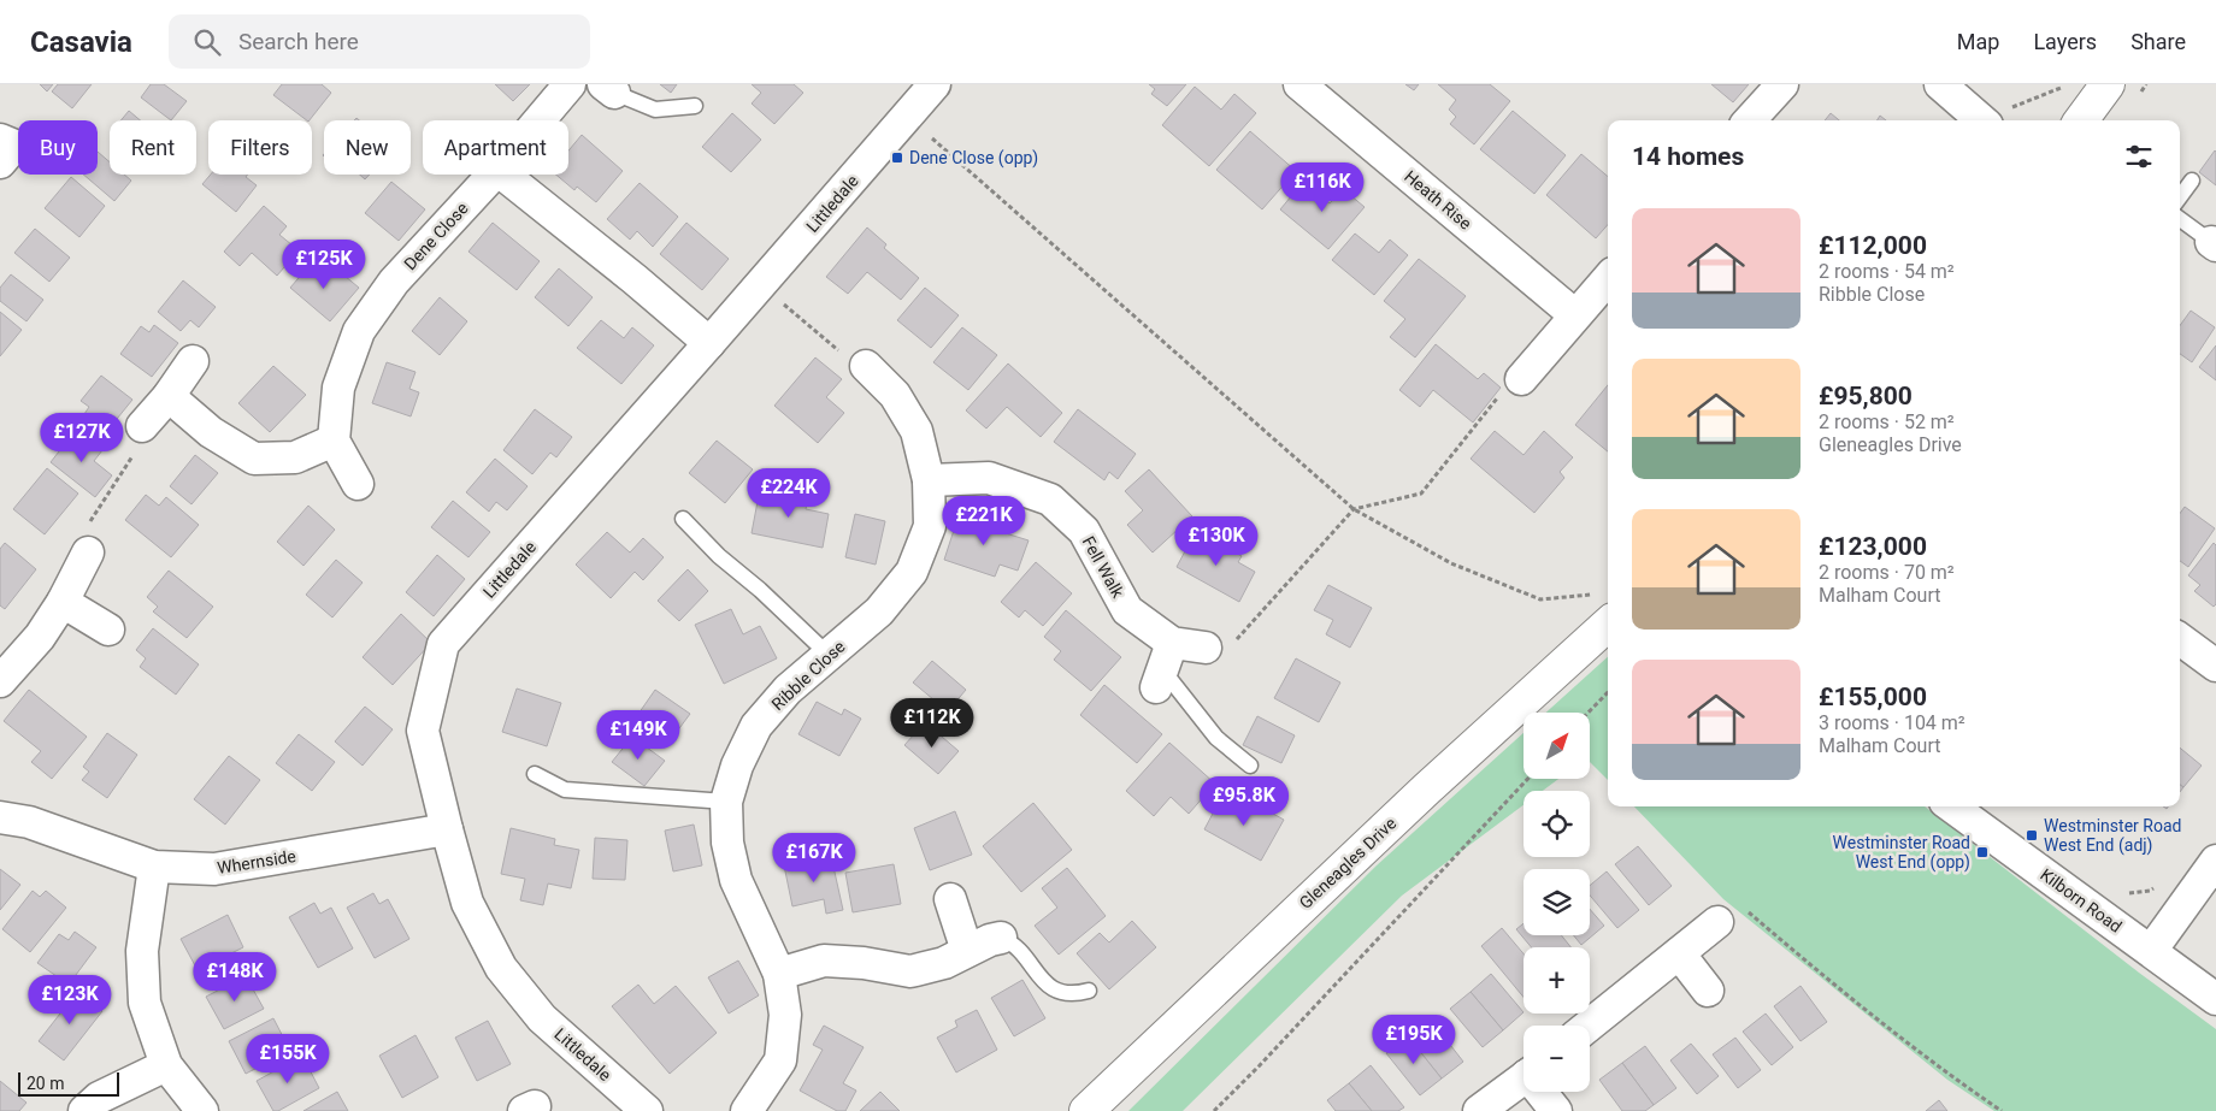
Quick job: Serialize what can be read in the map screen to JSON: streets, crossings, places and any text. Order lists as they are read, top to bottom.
{
  "streets": {
    "street": [
      "Heath Rise",
      "Littledale",
      "Dene Close",
      "Fell Walk",
      "Ribble Close",
      "Whernside",
      "Gleneagles Drive",
      "Kilborn Road"
    ]
  },
  "crossings": [
    ["Littledale", "Whernside"],
    ["Fell Walk", "Ribble Close"]
  ],
  "places": {
    "transit": ["Dene Close (opp)", "Westminster Road West End (adj)", "Westminster Road West End (opp)"]
  },
  "scale_bar": "20 m",
  "north": "top right",
  "page": {
    "header": "Casavia",
    "search": "Search here",
    "nav": ["Map", "Layers", "Share"],
    "chip": [
      "Buy",
      "Rent",
      "Filters",
      "New",
      "Apartment"
    ],
    "heading": "14 homes",
    "price": [
      "£116K",
      "£125K",
      "£127K",
      "£224K",
      "£221K",
      "£130K",
      "£112K",
      "£149K",
      "£95.8K",
      "£167K",
      "£148K",
      "£123K",
      "£195K",
      "£155K"
    ],
    "list": [
      {
        "name": "£112,000",
        "note": "2 rooms · 54 m² · Ribble Close"
      },
      {
        "name": "£95,800",
        "note": "2 rooms · 52 m² · Gleneagles Drive"
      },
      {
        "name": "£123,000",
        "note": "2 rooms · 70 m² · Malham Court"
      },
      {
        "name": "£155,000",
        "note": "3 rooms · 104 m² · Malham Court"
      }
    ],
    "map_buttons": ["+", "−"],
    "scale": "20 m"
  }
}
